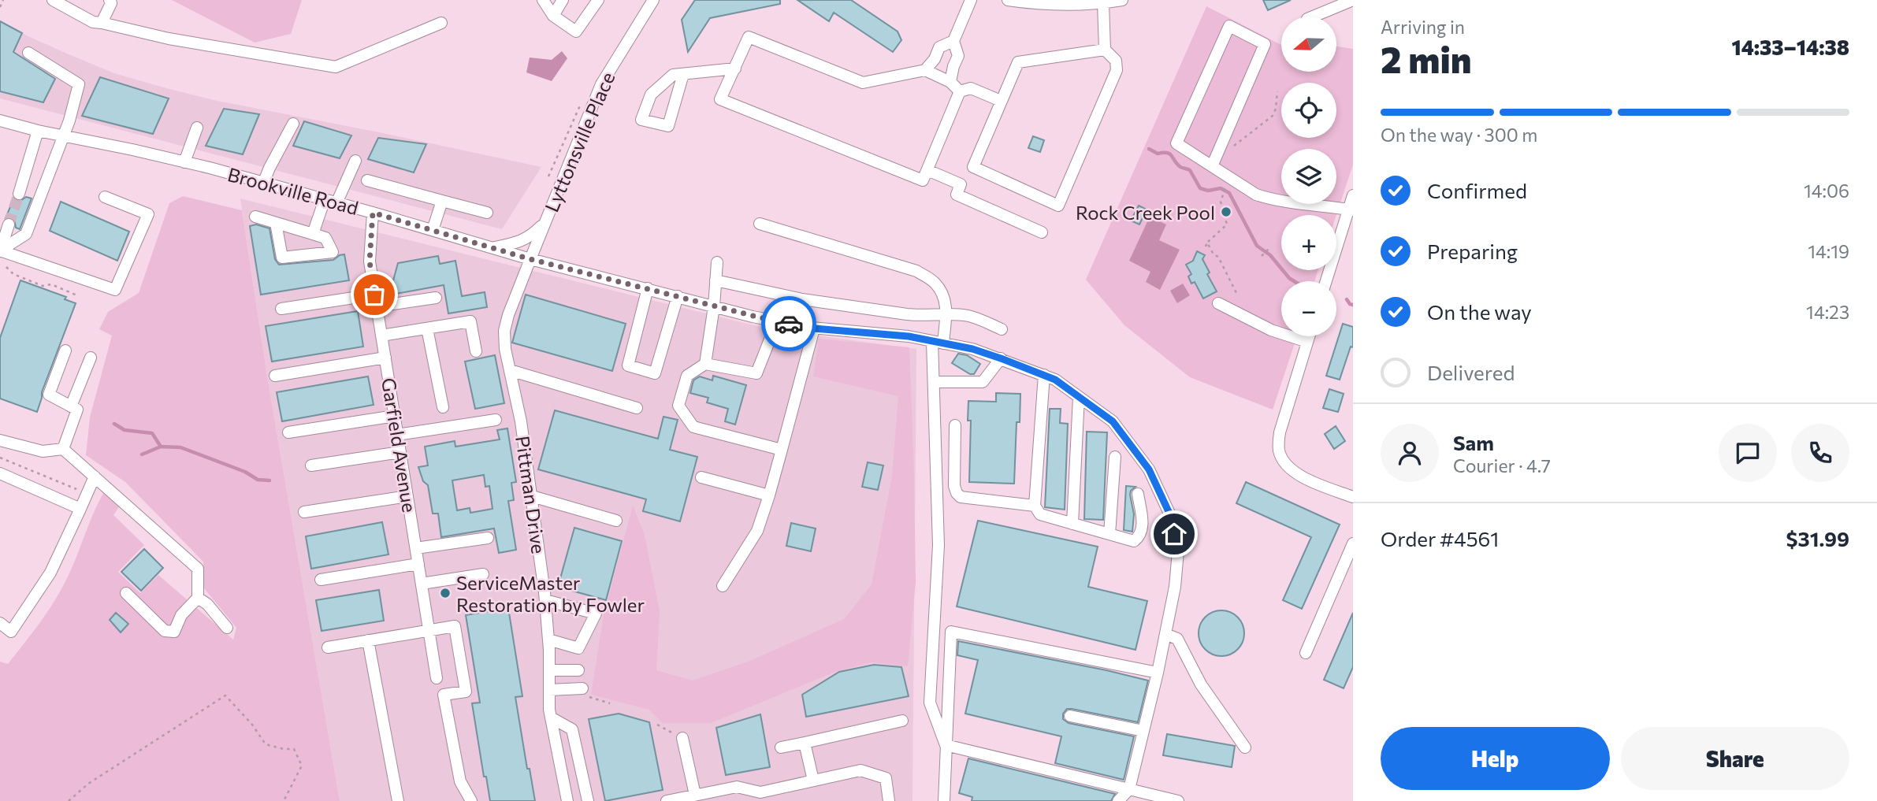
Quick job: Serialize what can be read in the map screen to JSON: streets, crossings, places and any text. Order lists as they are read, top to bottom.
{
  "streets": {
    "street": [
      "Lyttonsville Place",
      "Brookville Road",
      "Garfield Avenue",
      "Pittman Drive"
    ]
  },
  "crossings": [
    ["Lyttonsville Place", "Brookville Road"],
    ["Lyttonsville Place", "Pittman Drive"],
    ["Brookville Road", "Garfield Avenue"],
    ["Brookville Road", "Pittman Drive"]
  ],
  "places": ["Rock Creek Pool", "ServiceMaster Restoration by Fowler"],
  "north": "left",
  "page": {
    "heading": ["2 min", "Arriving in", "14:33–14:38"],
    "panel": [
      "Sam",
      "Courier · 4.7",
      "Order #4561",
      "$31.99"
    ],
    "map_buttons": ["+", "−"],
    "bar": "On the way · 300 m",
    "list": [
      ["Confirmed", "14:06"],
      ["Preparing", "14:19"],
      ["On the way", "14:23"],
      "Delivered"
    ],
    "buttons": ["Help", "Share"]
  }
}
